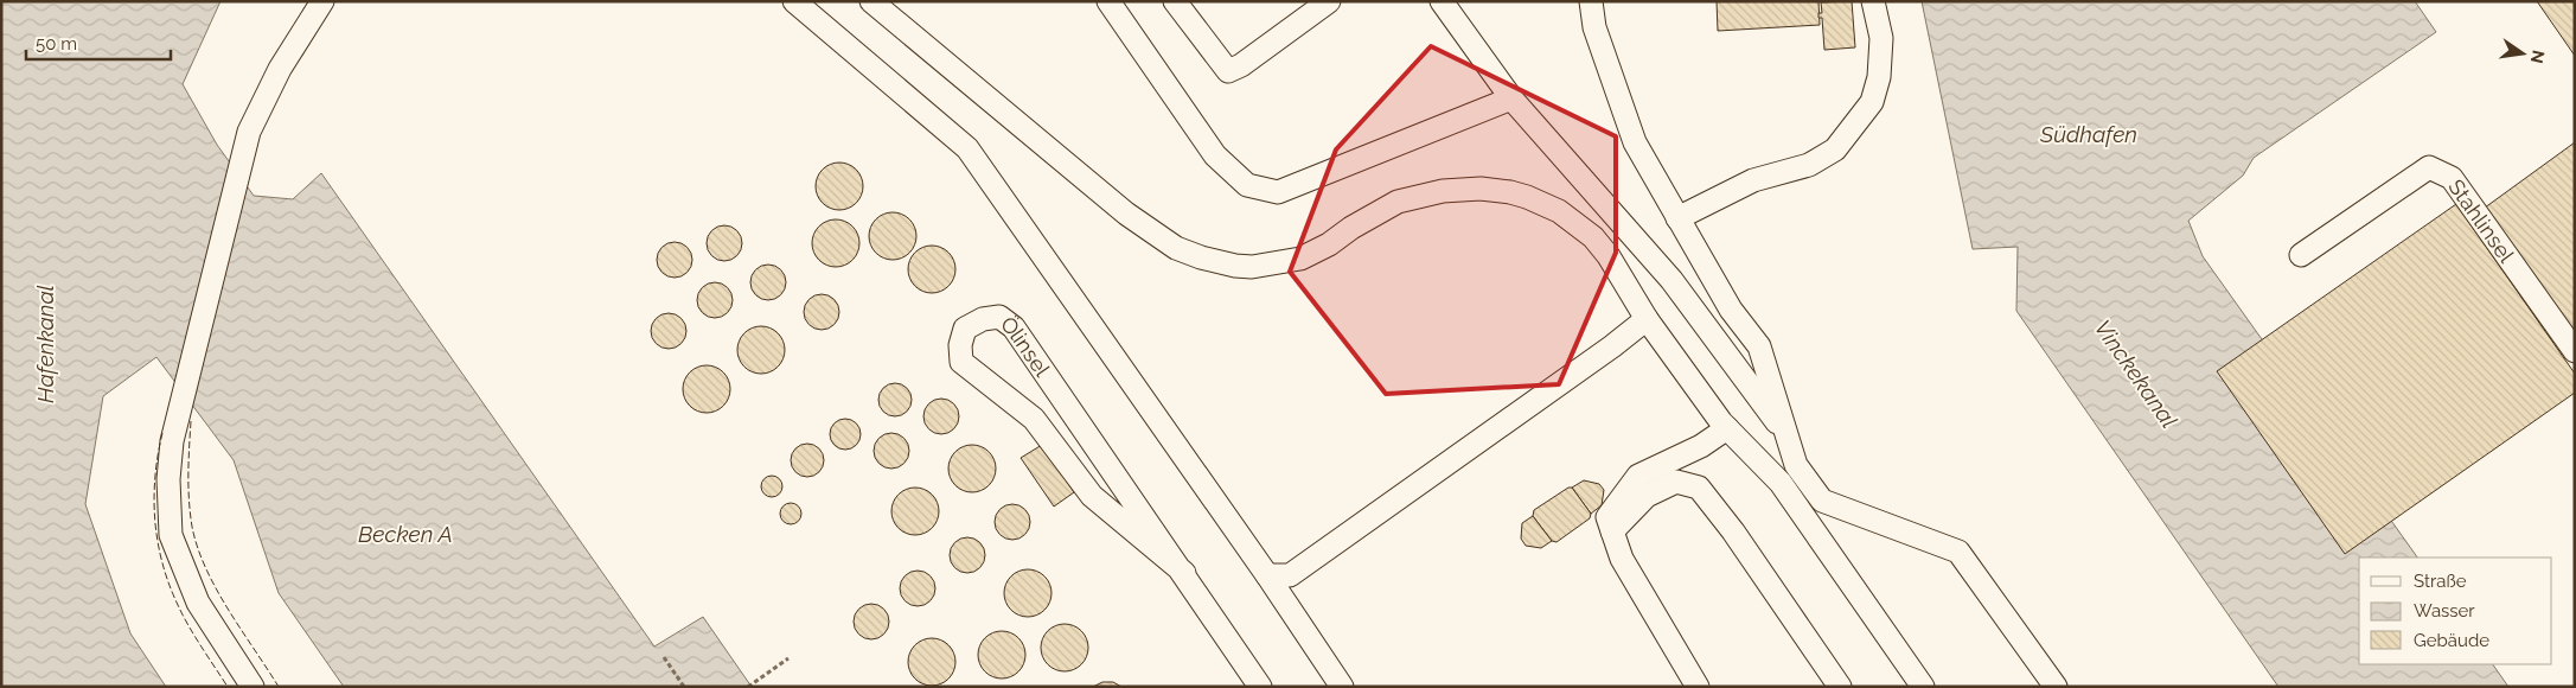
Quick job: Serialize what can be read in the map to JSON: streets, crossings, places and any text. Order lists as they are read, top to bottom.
{
  "streets": {
    "street": ["Stahlinsel", "Ölinsel"]
  },
  "water": [
    "Südhafen",
    "Hafenkanal",
    "Vinckekanal",
    "Becken A"
  ],
  "legend": ["Straße", "Wasser", "Gebäude"],
  "scale_bar": "50 m",
  "north": "right"
}
